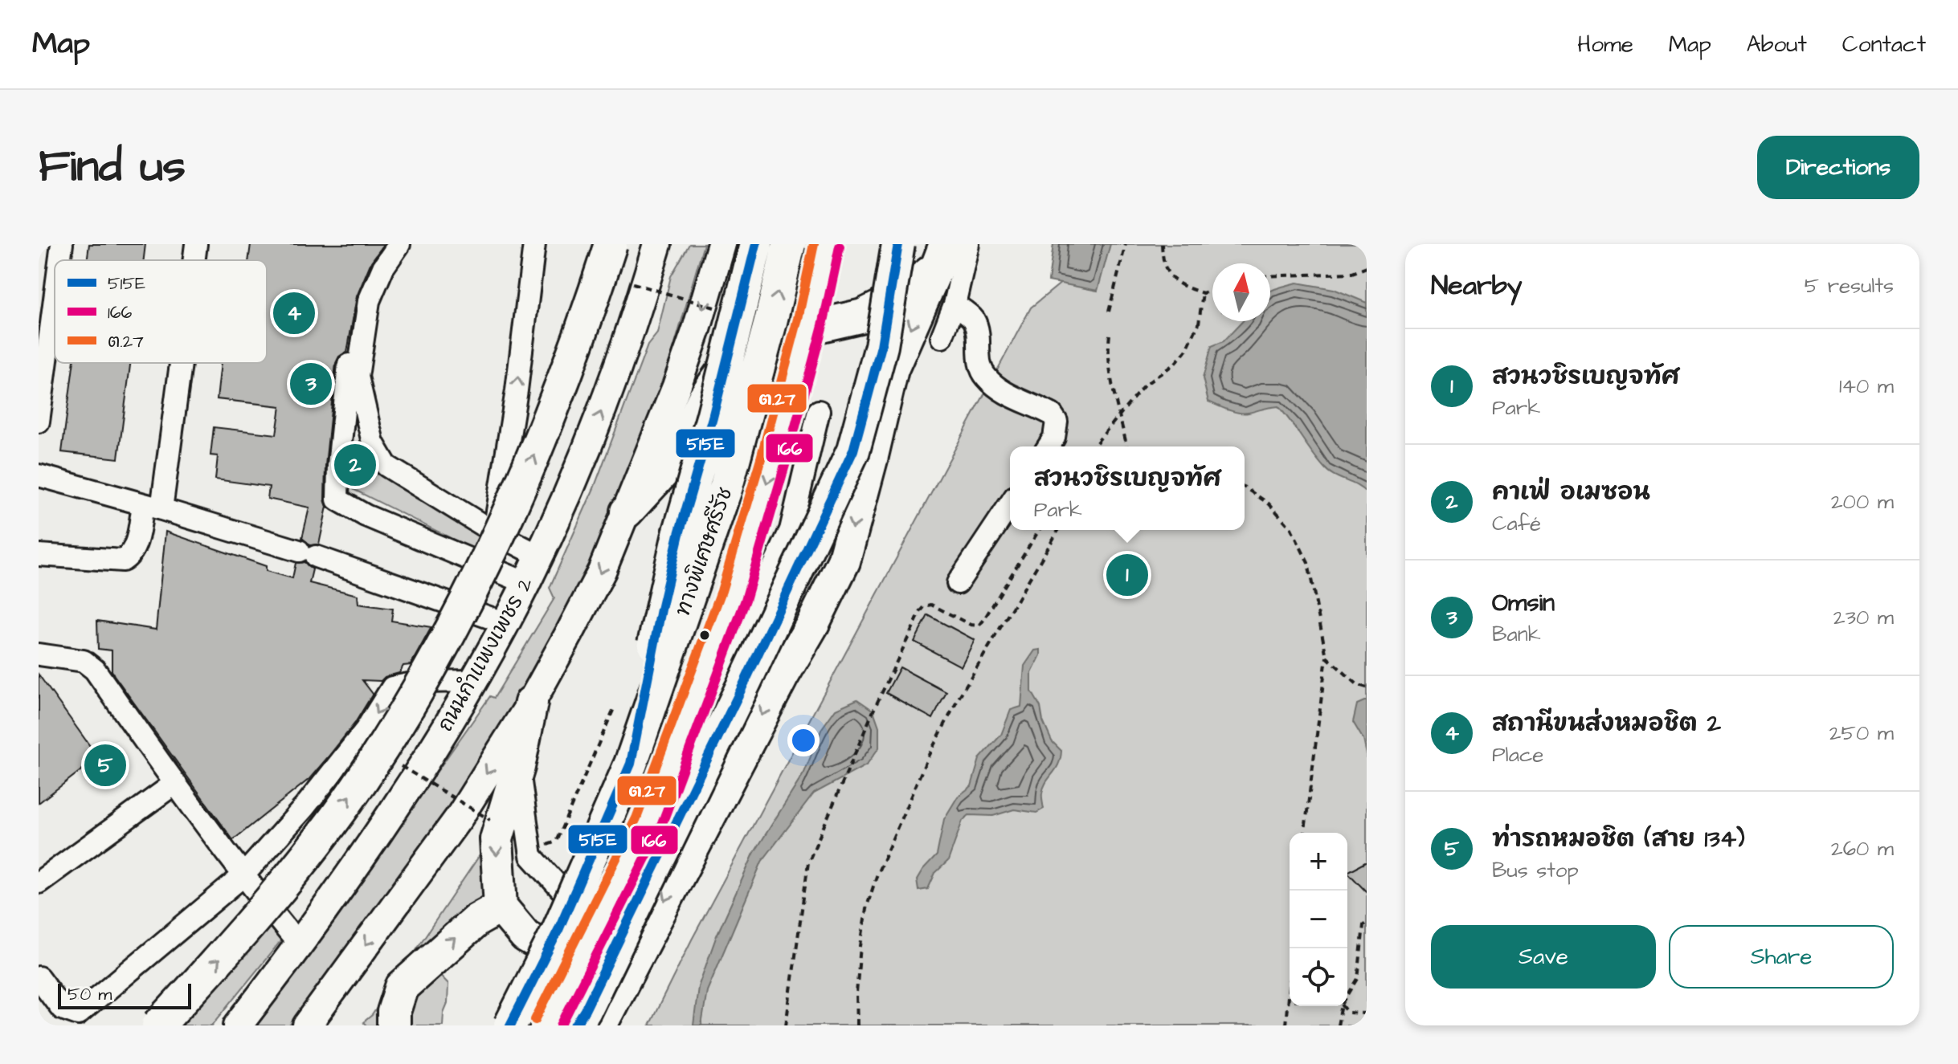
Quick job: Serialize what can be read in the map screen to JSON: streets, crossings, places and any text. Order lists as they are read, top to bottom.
{
  "streets": {
    "highway": ["ทางพิเศษศรีรัช"],
    "main road": ["ถนนกำแพงเพชร 2"]
  },
  "lines": ["transit line 515E", "transit line ต.27", "transit line 166"],
  "legend": ["515E", "166", "ต.27"],
  "scale_bar": "50 m",
  "north": "top",
  "page": {
    "header": "Map",
    "nav": [
      "Home",
      "Map",
      "About",
      "Contact"
    ],
    "title": "Find us",
    "buttons": [
      "Directions",
      ["Save", "Share"]
    ],
    "heading": ["Nearby", "5 results"],
    "pins": [
      "4",
      "3",
      "2",
      "1",
      "5"
    ],
    "list": [
      {
        "mark": "1",
        "name": "สวนวชิรเบญจทัศ",
        "note": "Park",
        "value": "140 m"
      },
      {
        "mark": "2",
        "name": "คาเฟ่ อเมซอน",
        "note": "Café",
        "value": "200 m"
      },
      {
        "mark": "3",
        "name": "Omsin",
        "note": "Bank",
        "value": "230 m"
      },
      {
        "mark": "4",
        "name": "สถานีขนส่งหมอชิต 2",
        "note": "Place",
        "value": "250 m"
      },
      {
        "mark": "5",
        "name": "ท่ารถหมอชิต (สาย 134)",
        "note": "Bus stop",
        "value": "260 m"
      }
    ],
    "popup": ["สวนวชิรเบญจทัศ", "Park"],
    "map_buttons": ["+", "−"],
    "scale": "50 m"
  }
}
